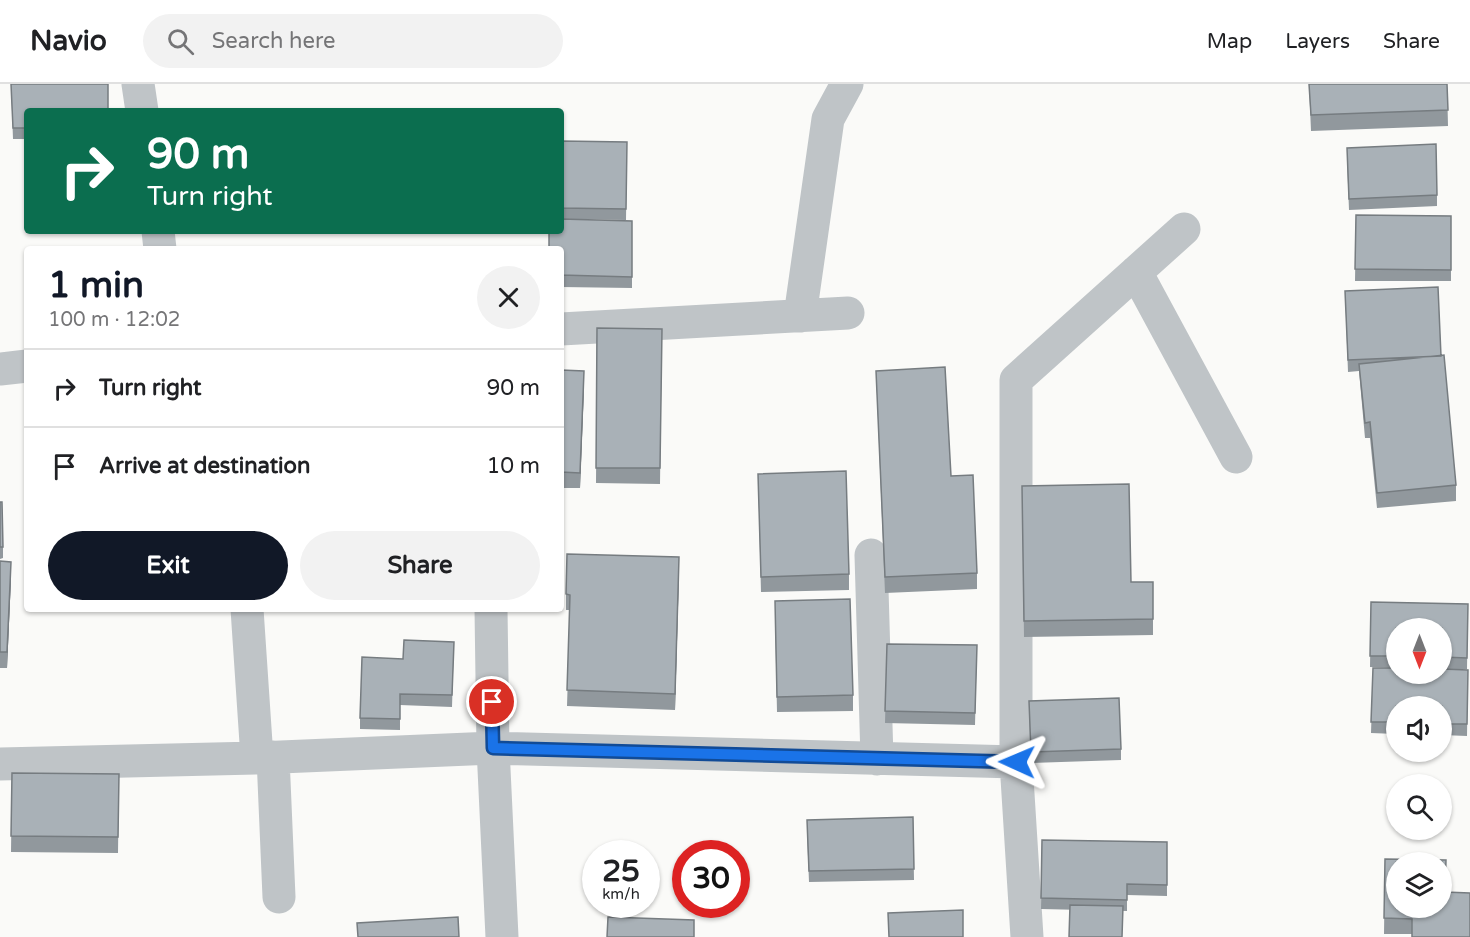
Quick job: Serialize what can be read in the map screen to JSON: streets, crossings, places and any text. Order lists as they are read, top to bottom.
{
  "north": "bottom",
  "page": {
    "header": "Navio",
    "search": "Search here",
    "nav": ["Map", "Layers", "Share"],
    "turn": ["90 m", "Turn right"],
    "heading": ["1 min", "100 m · 12:02"],
    "list": [
      {
        "name": "Turn right",
        "value": "90 m"
      },
      {
        "name": "Arrive at destination",
        "value": "10 m"
      }
    ],
    "buttons": ["Exit", "Share"],
    "speed": "25 km/h",
    "limit": "30"
  }
}
